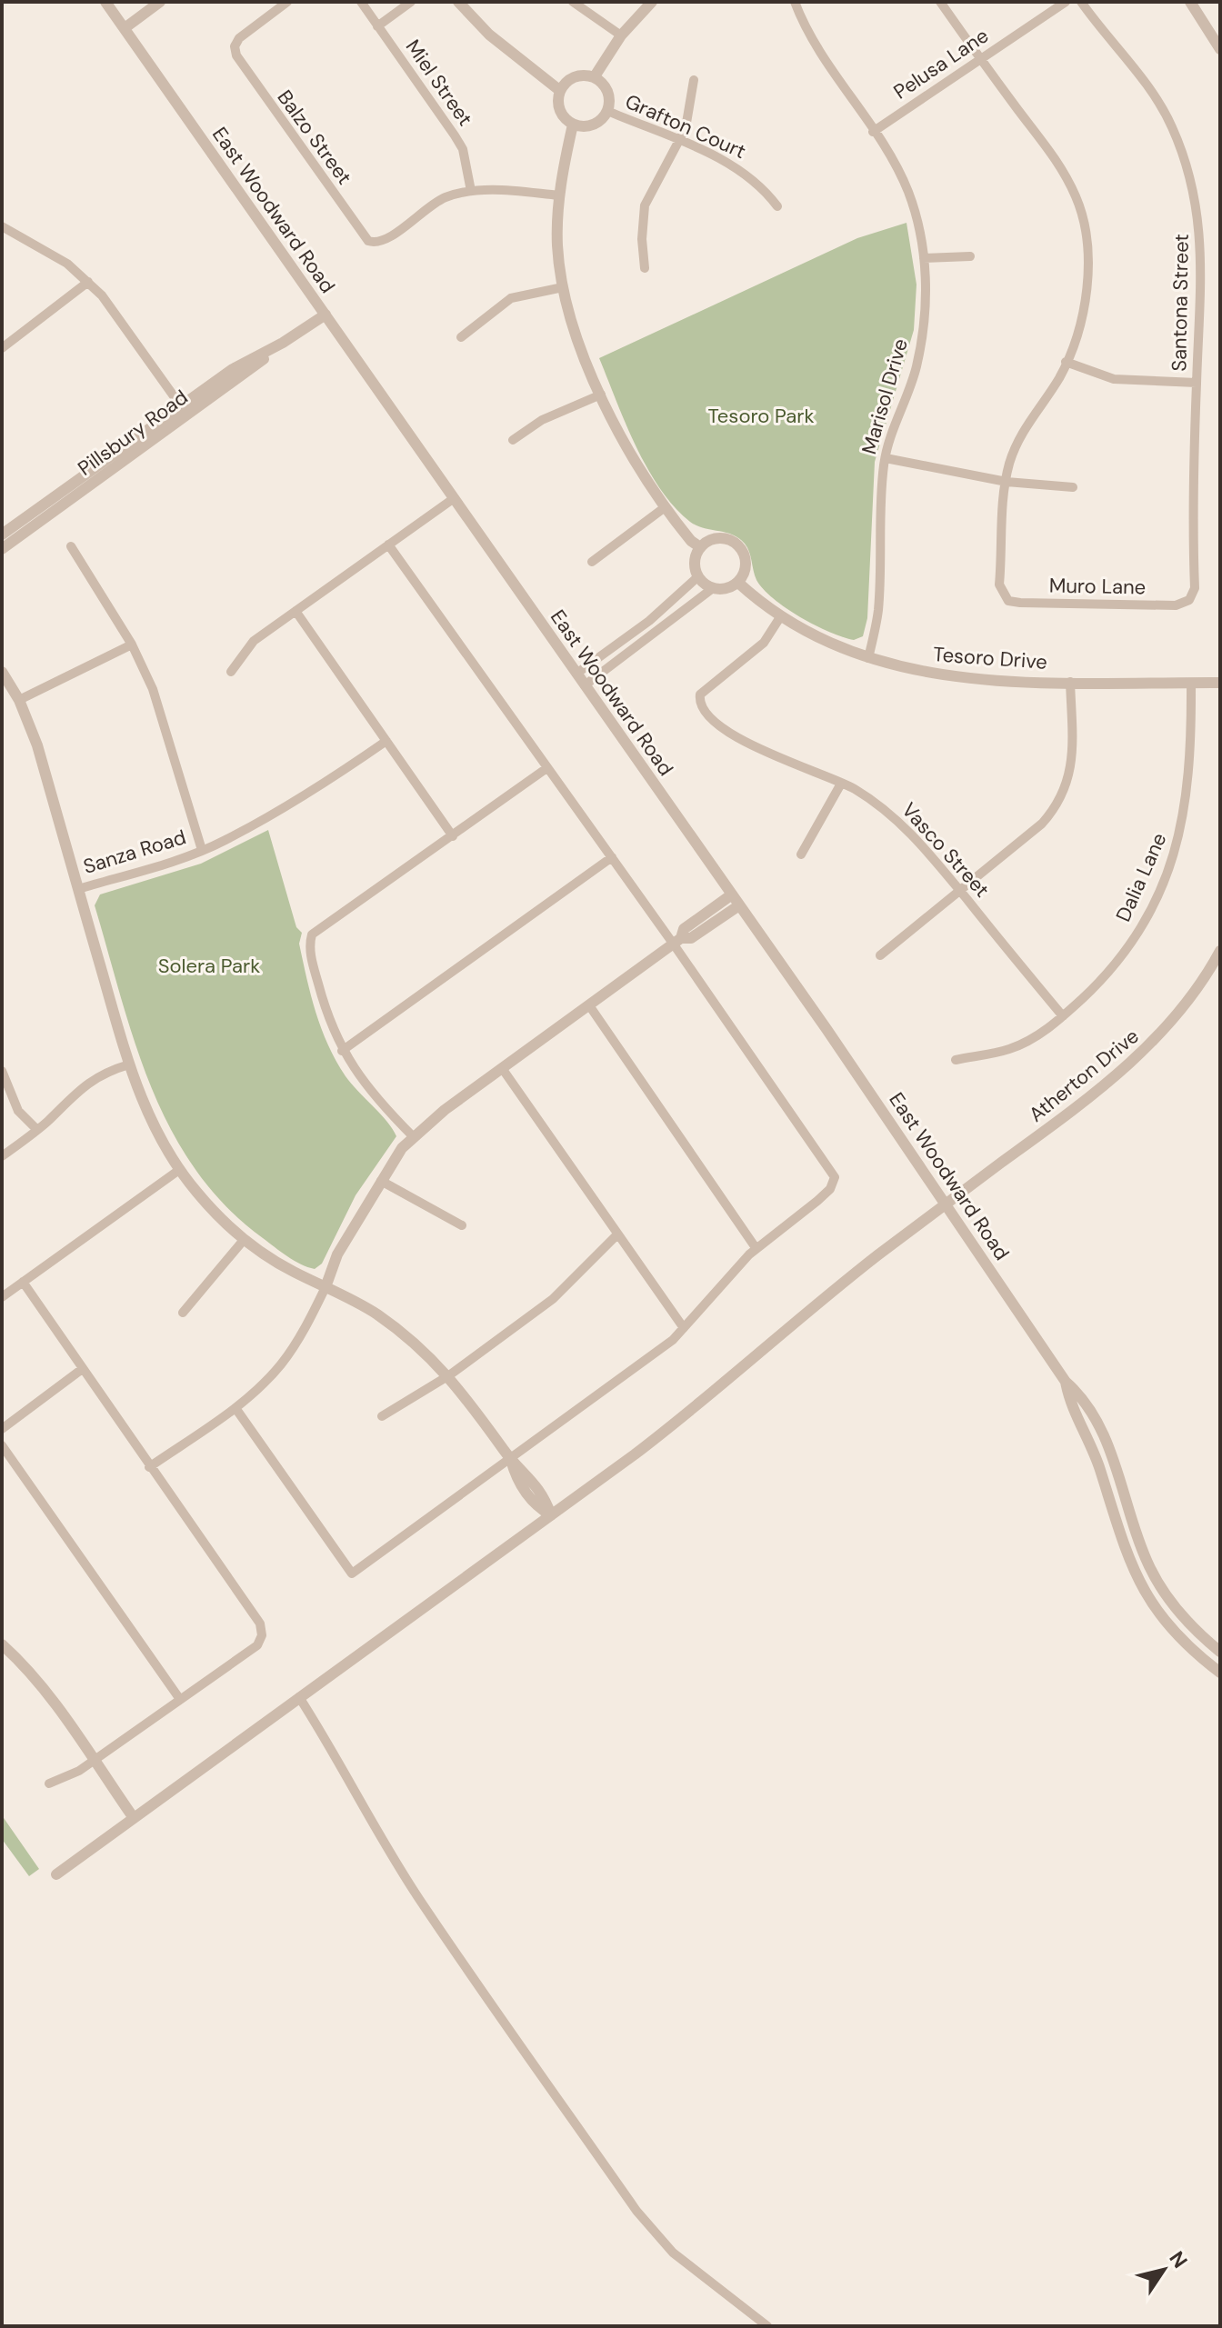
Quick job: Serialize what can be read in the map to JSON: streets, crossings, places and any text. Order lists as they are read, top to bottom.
{
  "streets": {
    "street": [
      "Pelusa Lane",
      "Miel Street",
      "Grafton Court",
      "Balzo Street",
      "East Woodward Road",
      "Santona Street",
      "Marisol Drive",
      "Pillsbury Road",
      "Muro Lane",
      "Tesoro Drive",
      "Vasco Street",
      "Sanza Road",
      "Dalia Lane",
      "Atherton Drive"
    ]
  },
  "crossings": [
    ["Pelusa Lane", "Marisol Drive"],
    ["Miel Street", "Balzo Street"],
    ["East Woodward Road", "Pillsbury Road"],
    ["East Woodward Road", "Atherton Drive"],
    ["Santona Street", "Muro Lane"],
    ["Marisol Drive", "Tesoro Drive"],
    ["Tesoro Drive", "Vasco Street"],
    ["Tesoro Drive", "Dalia Lane"],
    ["Vasco Street", "Dalia Lane"]
  ],
  "parks": ["Tesoro Park", "Solera Park"],
  "north": "top right"
}
